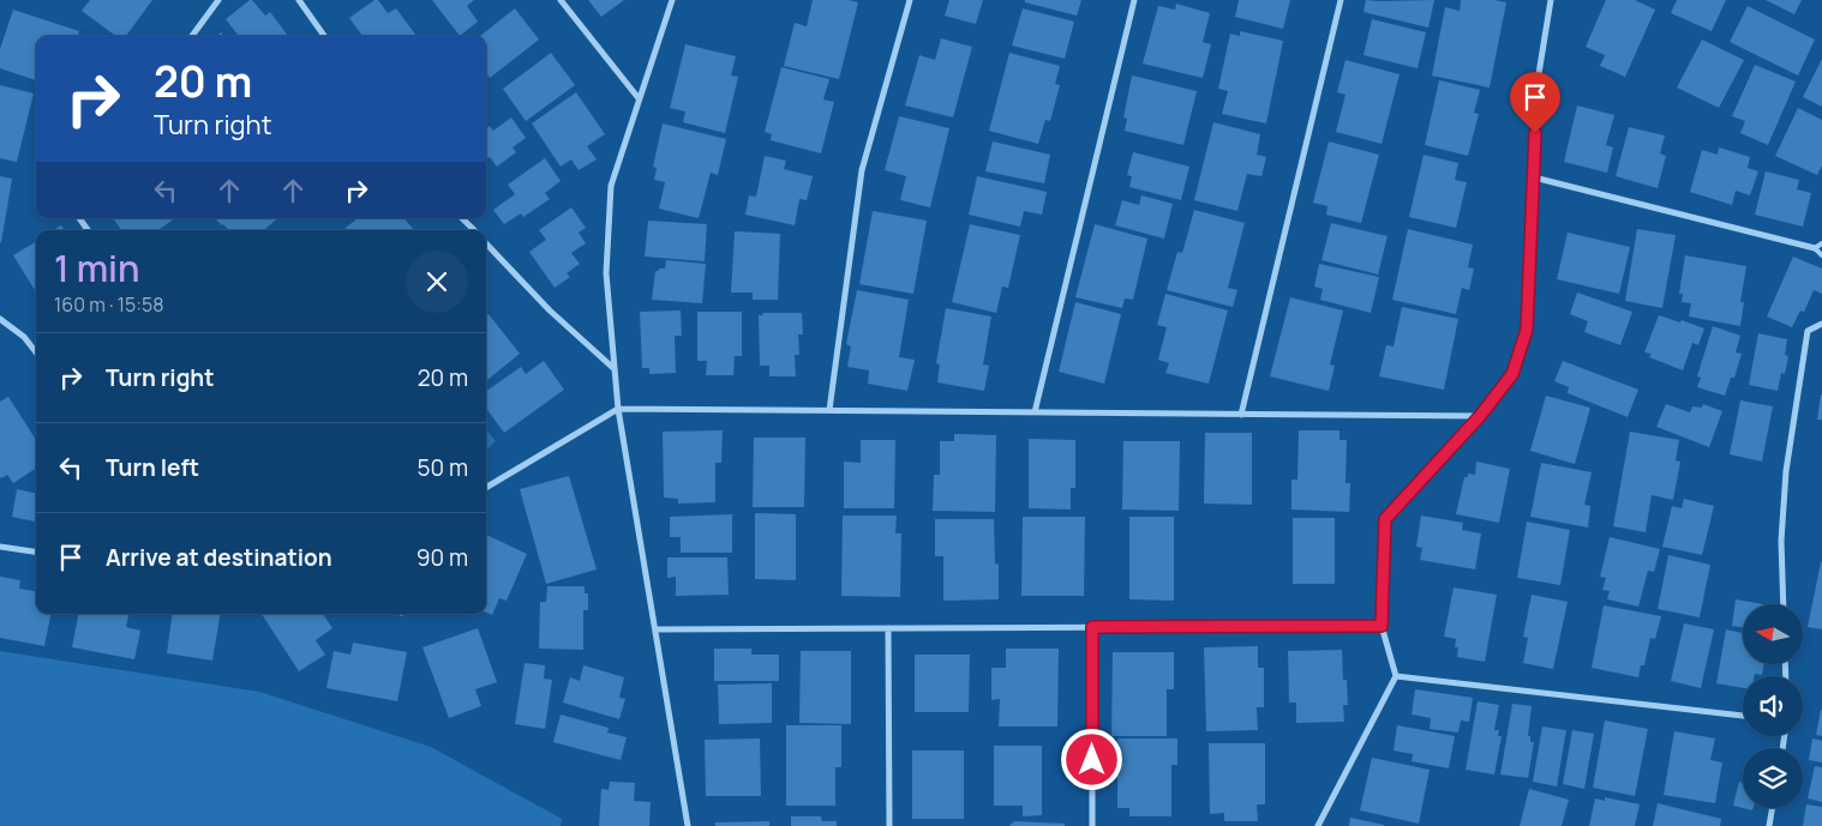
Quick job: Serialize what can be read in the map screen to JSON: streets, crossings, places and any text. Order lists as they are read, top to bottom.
{
  "north": "left",
  "page": {
    "turn": ["20 m", "Turn right"],
    "heading": ["1 min", "160 m · 15:58"],
    "list": [
      {
        "name": "Turn right",
        "value": "20 m"
      },
      {
        "name": "Turn left",
        "value": "50 m"
      },
      {
        "name": "Arrive at destination",
        "value": "90 m"
      }
    ]
  }
}
